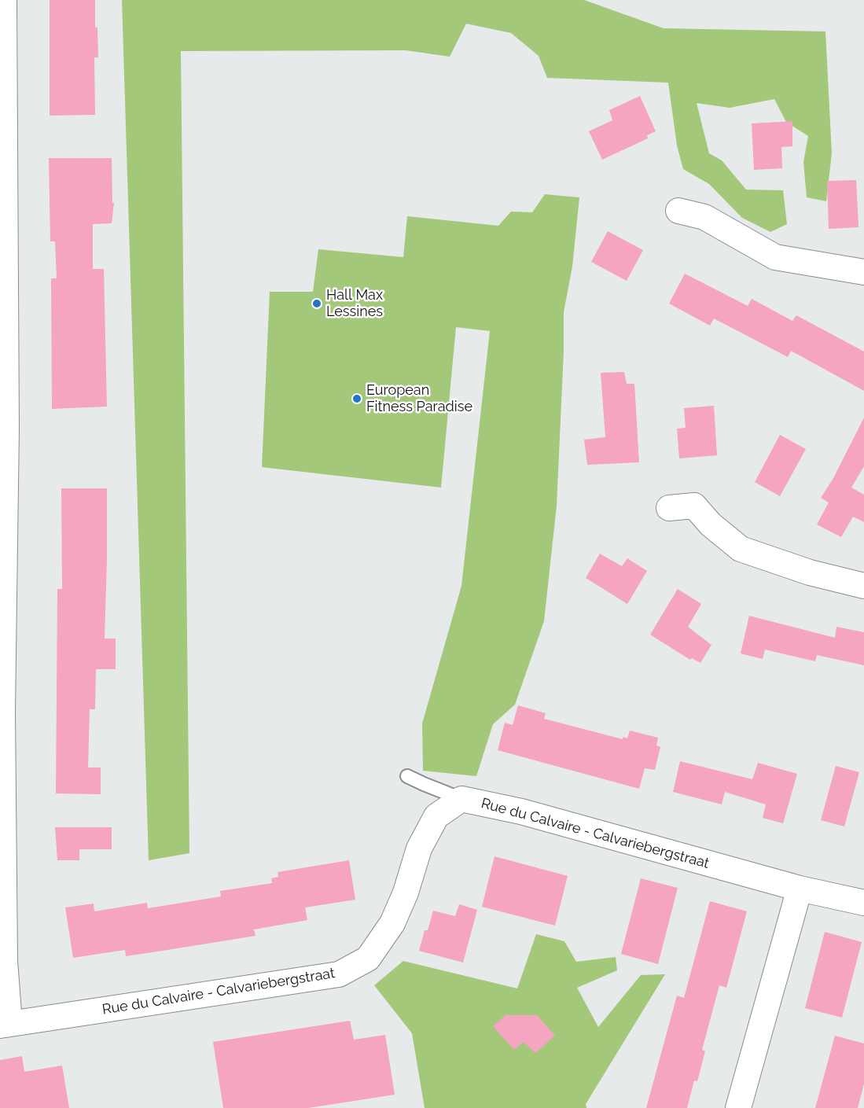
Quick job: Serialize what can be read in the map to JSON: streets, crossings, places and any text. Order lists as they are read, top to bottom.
{
  "streets": {
    "street": ["Rue du Calvaire - Calvariebergstraat"]
  },
  "places": ["Hall Max Lessines", "European Fitness Paradise"]
}
